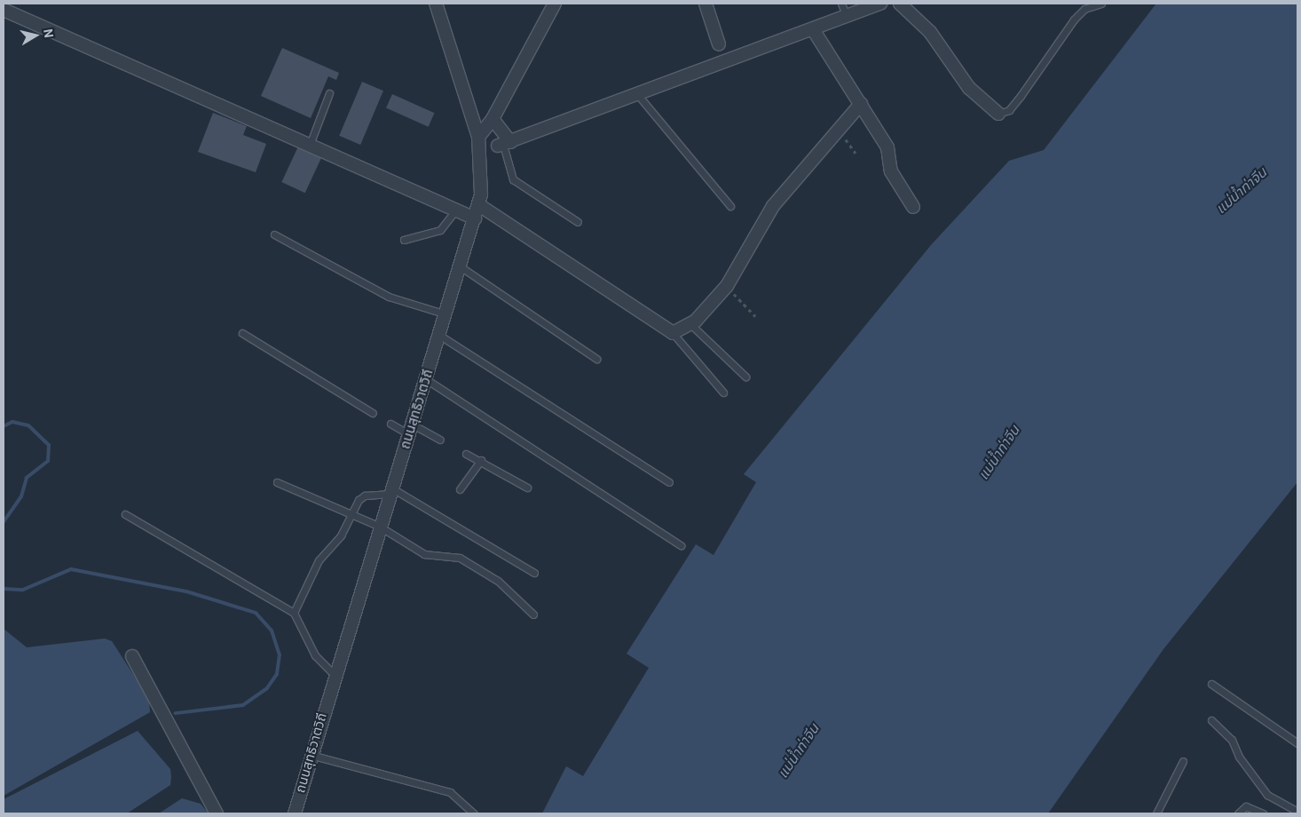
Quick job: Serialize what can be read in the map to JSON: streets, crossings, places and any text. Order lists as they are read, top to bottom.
{
  "streets": {
    "street": ["ถนนสุทธิวาตวิถี"]
  },
  "water": ["แม่น้ำท่าจีน"],
  "north": "right"
}
